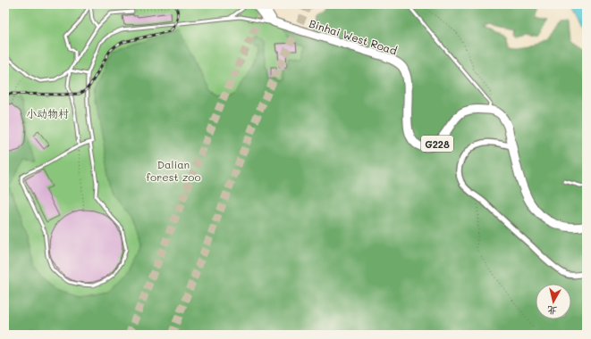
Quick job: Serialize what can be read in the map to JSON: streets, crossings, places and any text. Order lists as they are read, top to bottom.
{
  "streets": {
    "highway": ["Binhai West Road", "G228"]
  },
  "parks": ["小动物村", "Dalian forest zoo"],
  "north": "bottom"
}
